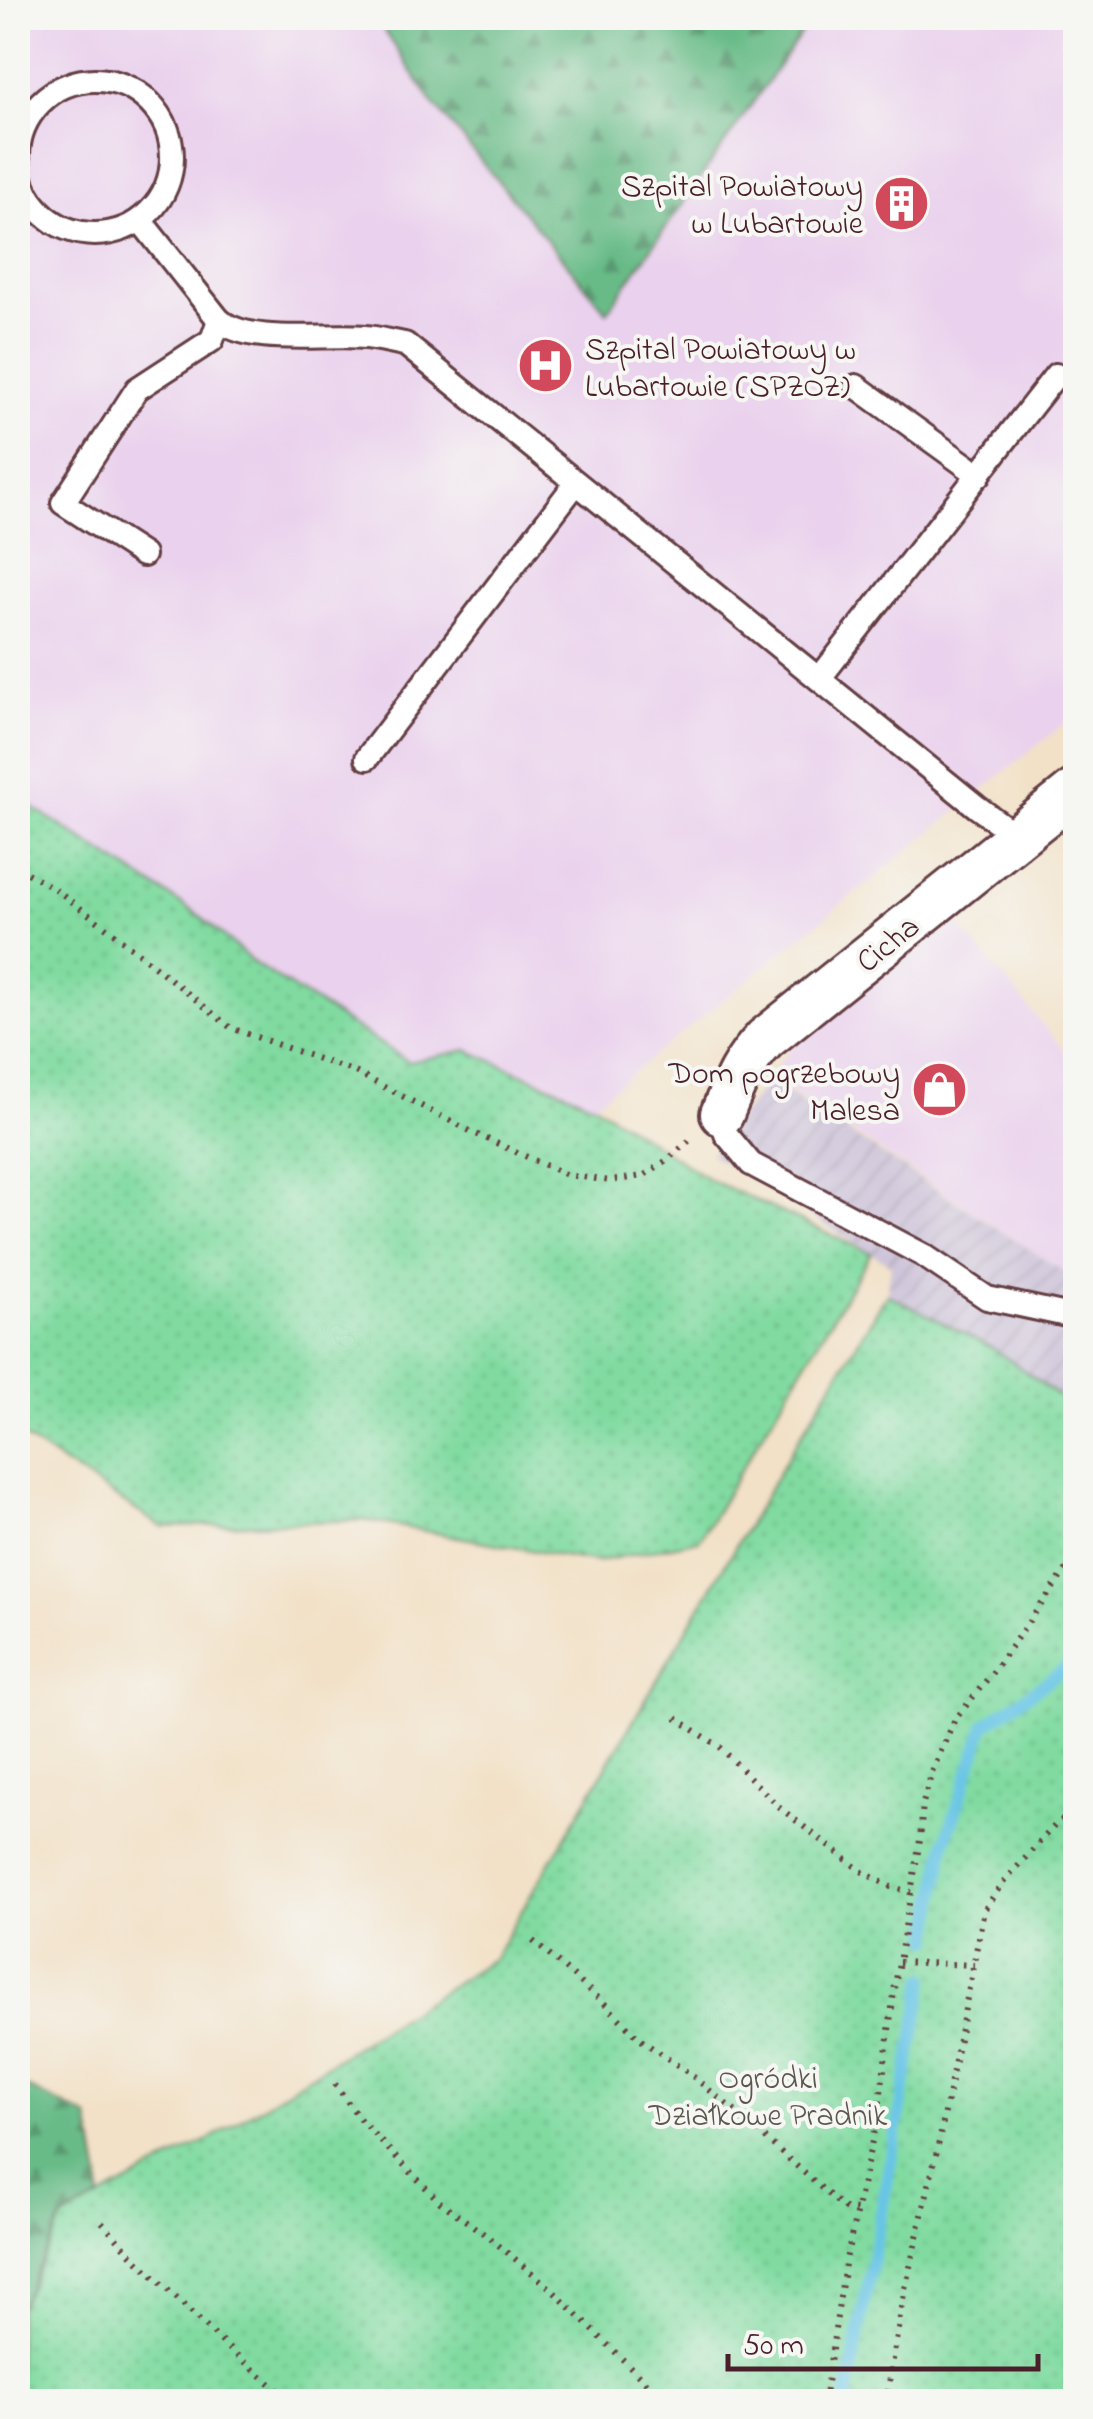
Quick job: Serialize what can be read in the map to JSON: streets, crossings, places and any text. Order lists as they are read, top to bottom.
{
  "streets": {
    "street": ["Cicha"]
  },
  "parks": ["Ogródki Działkowe Pradnik"],
  "places": {
    "building": ["Szpital Powiatowy w Lubartowie"],
    "hospital": ["Szpital Powiatowy w Lubartowie (SPZOZ)"],
    "shop": ["Dom pogrzebowy Malesa"]
  },
  "scale_bar": "50 m"
}
